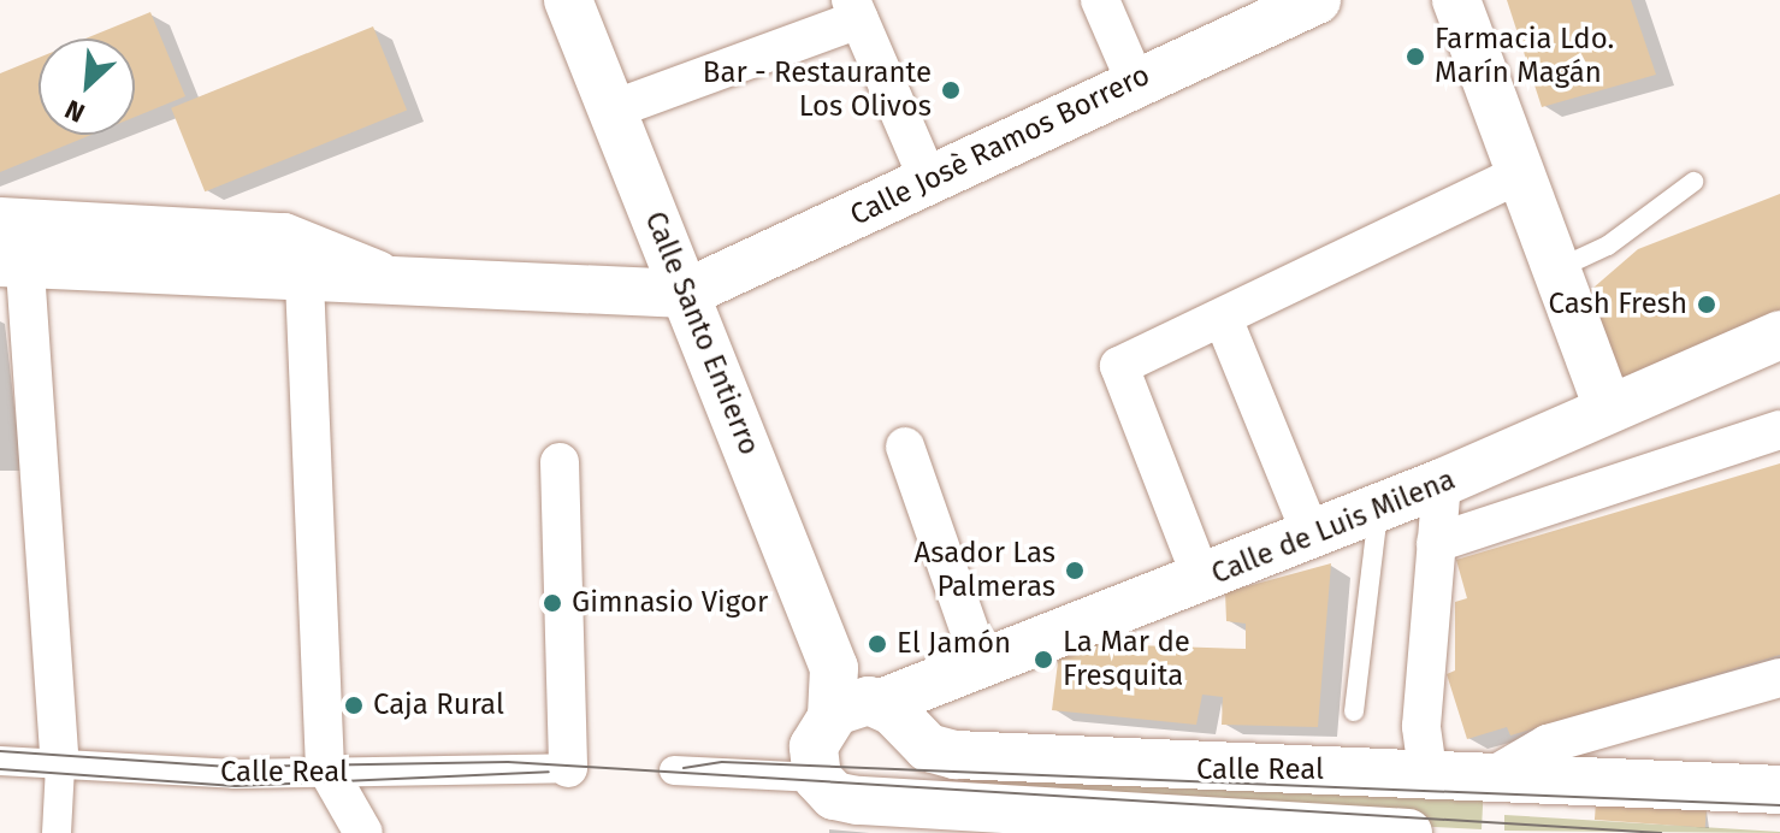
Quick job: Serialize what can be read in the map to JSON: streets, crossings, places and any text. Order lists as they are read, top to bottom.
{
  "streets": {
    "street": [
      "Calle Josè Ramos Borrero",
      "Calle Santo Entierro",
      "Calle de Luis Milena",
      "Calle Real"
    ]
  },
  "crossings": [
    ["Calle Josè Ramos Borrero", "Calle Santo Entierro"],
    ["Calle Santo Entierro", "Calle Real"],
    ["Calle de Luis Milena", "Calle Real"]
  ],
  "places": [
    "Farmacia Ldo. Marín Magán",
    "Bar - Restaurante Los Olivos",
    "Cash Fresh",
    "Asador Las Palmeras",
    "Gimnasio Vigor",
    "El Jamón",
    "La Mar de Fresquita",
    "Caja Rural"
  ],
  "north": "bottom left"
}
